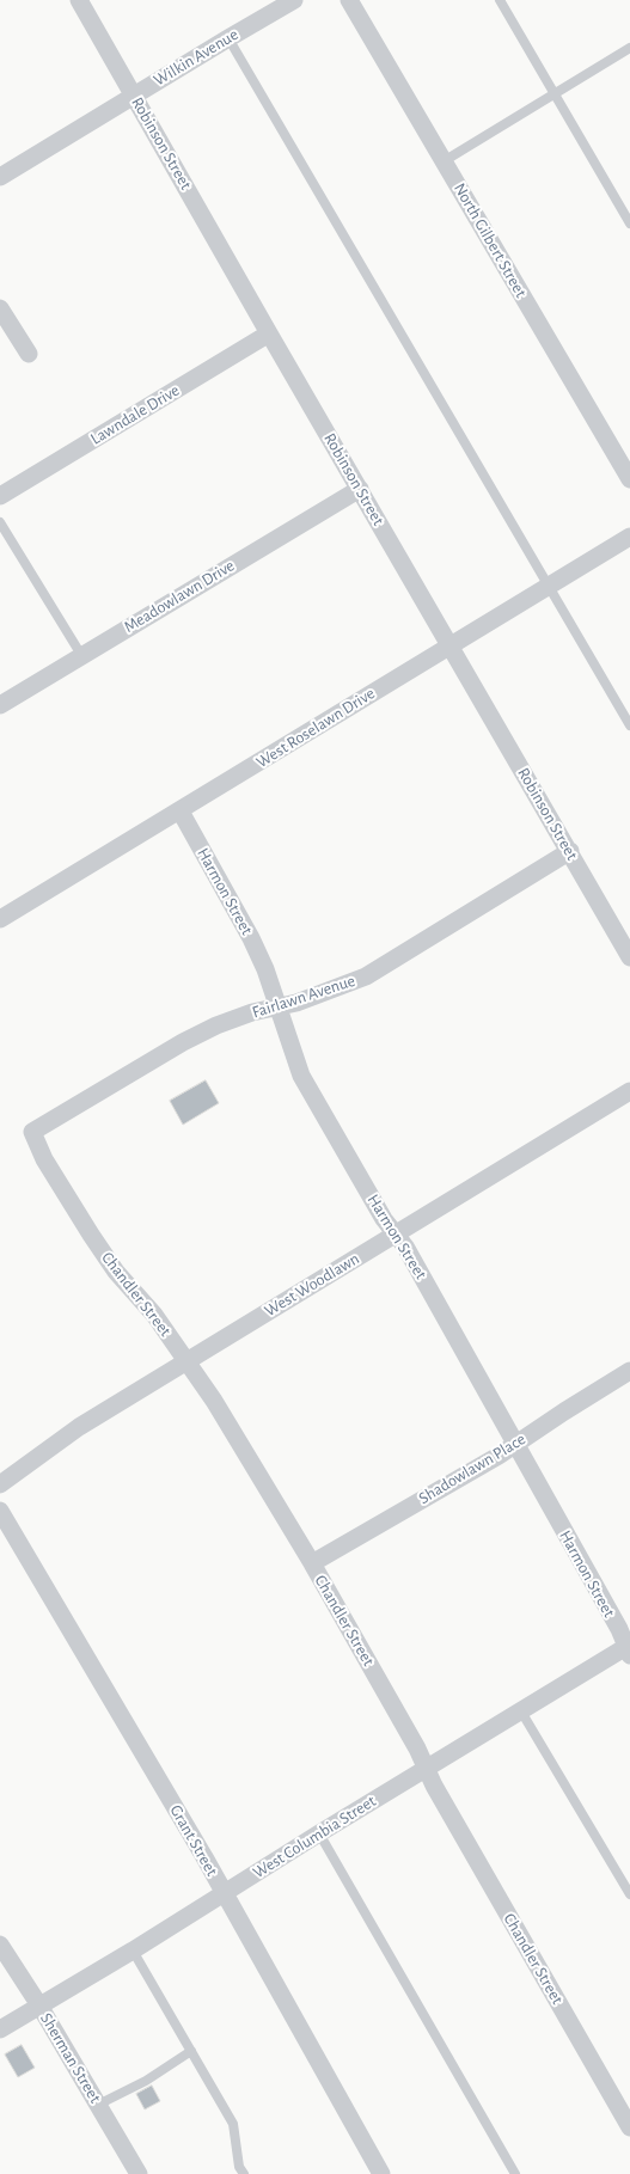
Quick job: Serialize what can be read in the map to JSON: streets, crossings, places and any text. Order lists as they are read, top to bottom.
{
  "streets": {
    "street": [
      "Wilkin Avenue",
      "Robinson Street",
      "North Gilbert Street",
      "Lawndale Drive",
      "Meadowlawn Drive",
      "West Roselawn Drive",
      "Harmon Street",
      "Fairlawn Avenue",
      "West Woodlawn",
      "Chandler Street",
      "Shadowlawn Place",
      "West Columbia Street",
      "Grant Street",
      "Sherman Street"
    ]
  },
  "crossings": [
    ["Wilkin Avenue", "Robinson Street"],
    ["Robinson Street", "Lawndale Drive"],
    ["Robinson Street", "Meadowlawn Drive"],
    ["Robinson Street", "West Roselawn Drive"],
    ["Robinson Street", "Fairlawn Avenue"],
    ["West Roselawn Drive", "Harmon Street"],
    ["Harmon Street", "Fairlawn Avenue"],
    ["Harmon Street", "West Woodlawn"],
    ["Harmon Street", "Shadowlawn Place"],
    ["Harmon Street", "West Columbia Street"],
    ["Fairlawn Avenue", "Chandler Street"],
    ["West Woodlawn", "Chandler Street"],
    ["Chandler Street", "Shadowlawn Place"],
    ["Chandler Street", "West Columbia Street"],
    ["West Columbia Street", "Grant Street"],
    ["West Columbia Street", "Sherman Street"]
  ]
}
